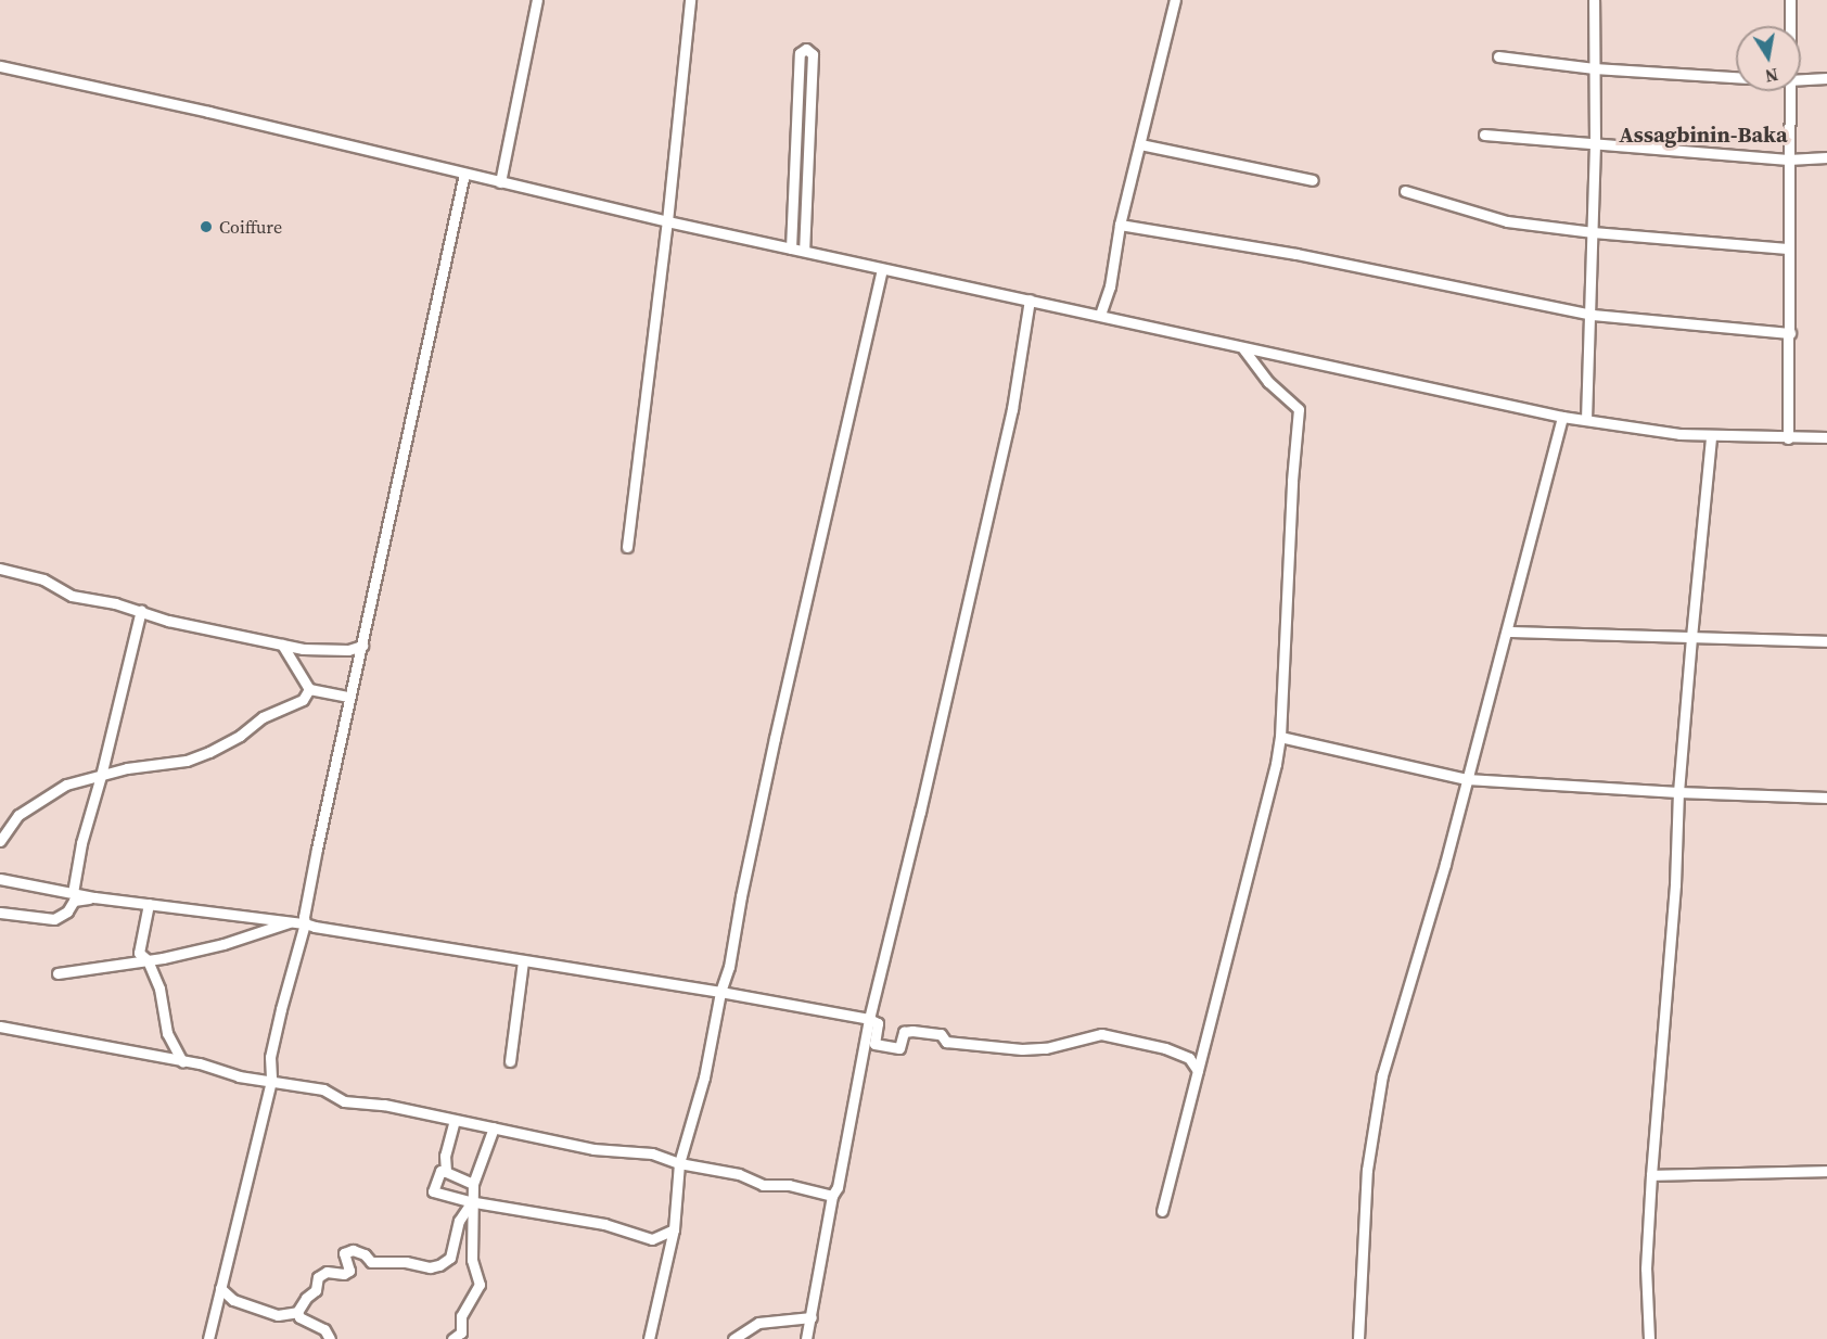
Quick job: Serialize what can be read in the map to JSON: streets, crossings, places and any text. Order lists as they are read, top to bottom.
{
  "districts": ["Assagbinin-Baka"],
  "places": ["Coiffure"],
  "north": "bottom"
}
